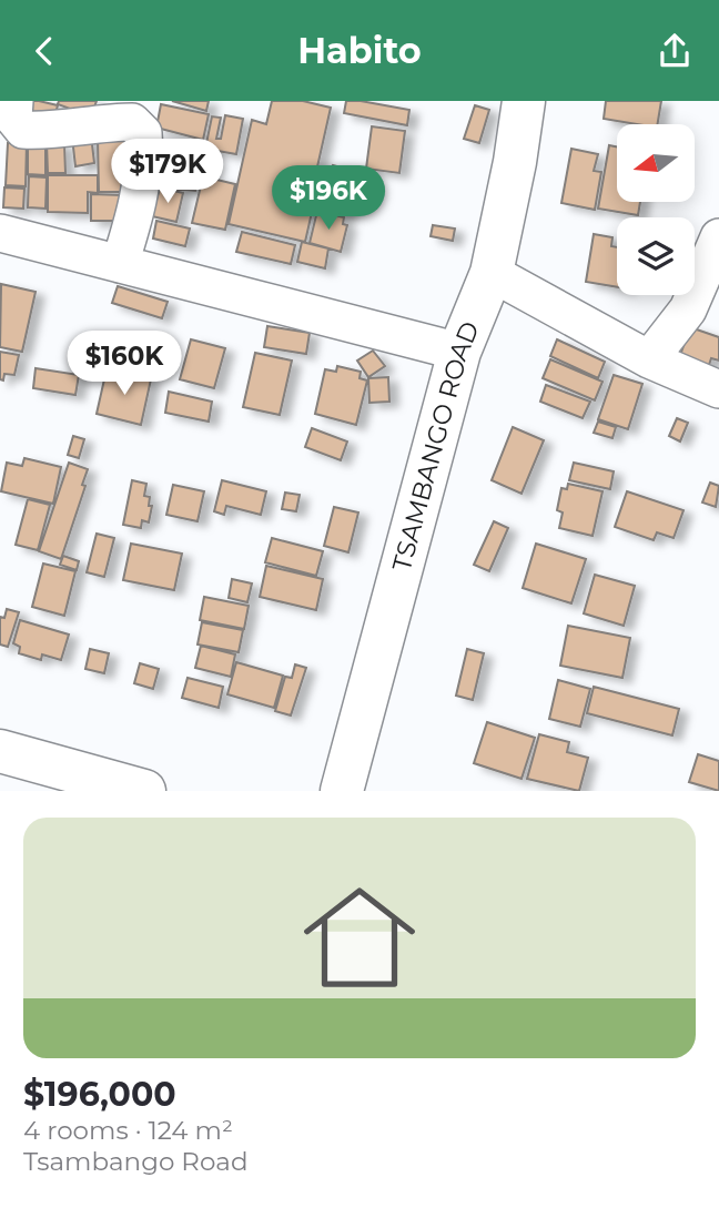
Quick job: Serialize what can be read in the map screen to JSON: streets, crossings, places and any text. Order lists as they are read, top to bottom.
{
  "streets": {
    "street": ["TSAMBANGO ROAD"]
  },
  "north": "left",
  "page": {
    "header": "Habito",
    "price": ["$179K", "$196K", "$160K"],
    "list": [
      {
        "name": "$196,000",
        "note": "4 rooms · 124 m² · Tsambango Road"
      }
    ]
  }
}
